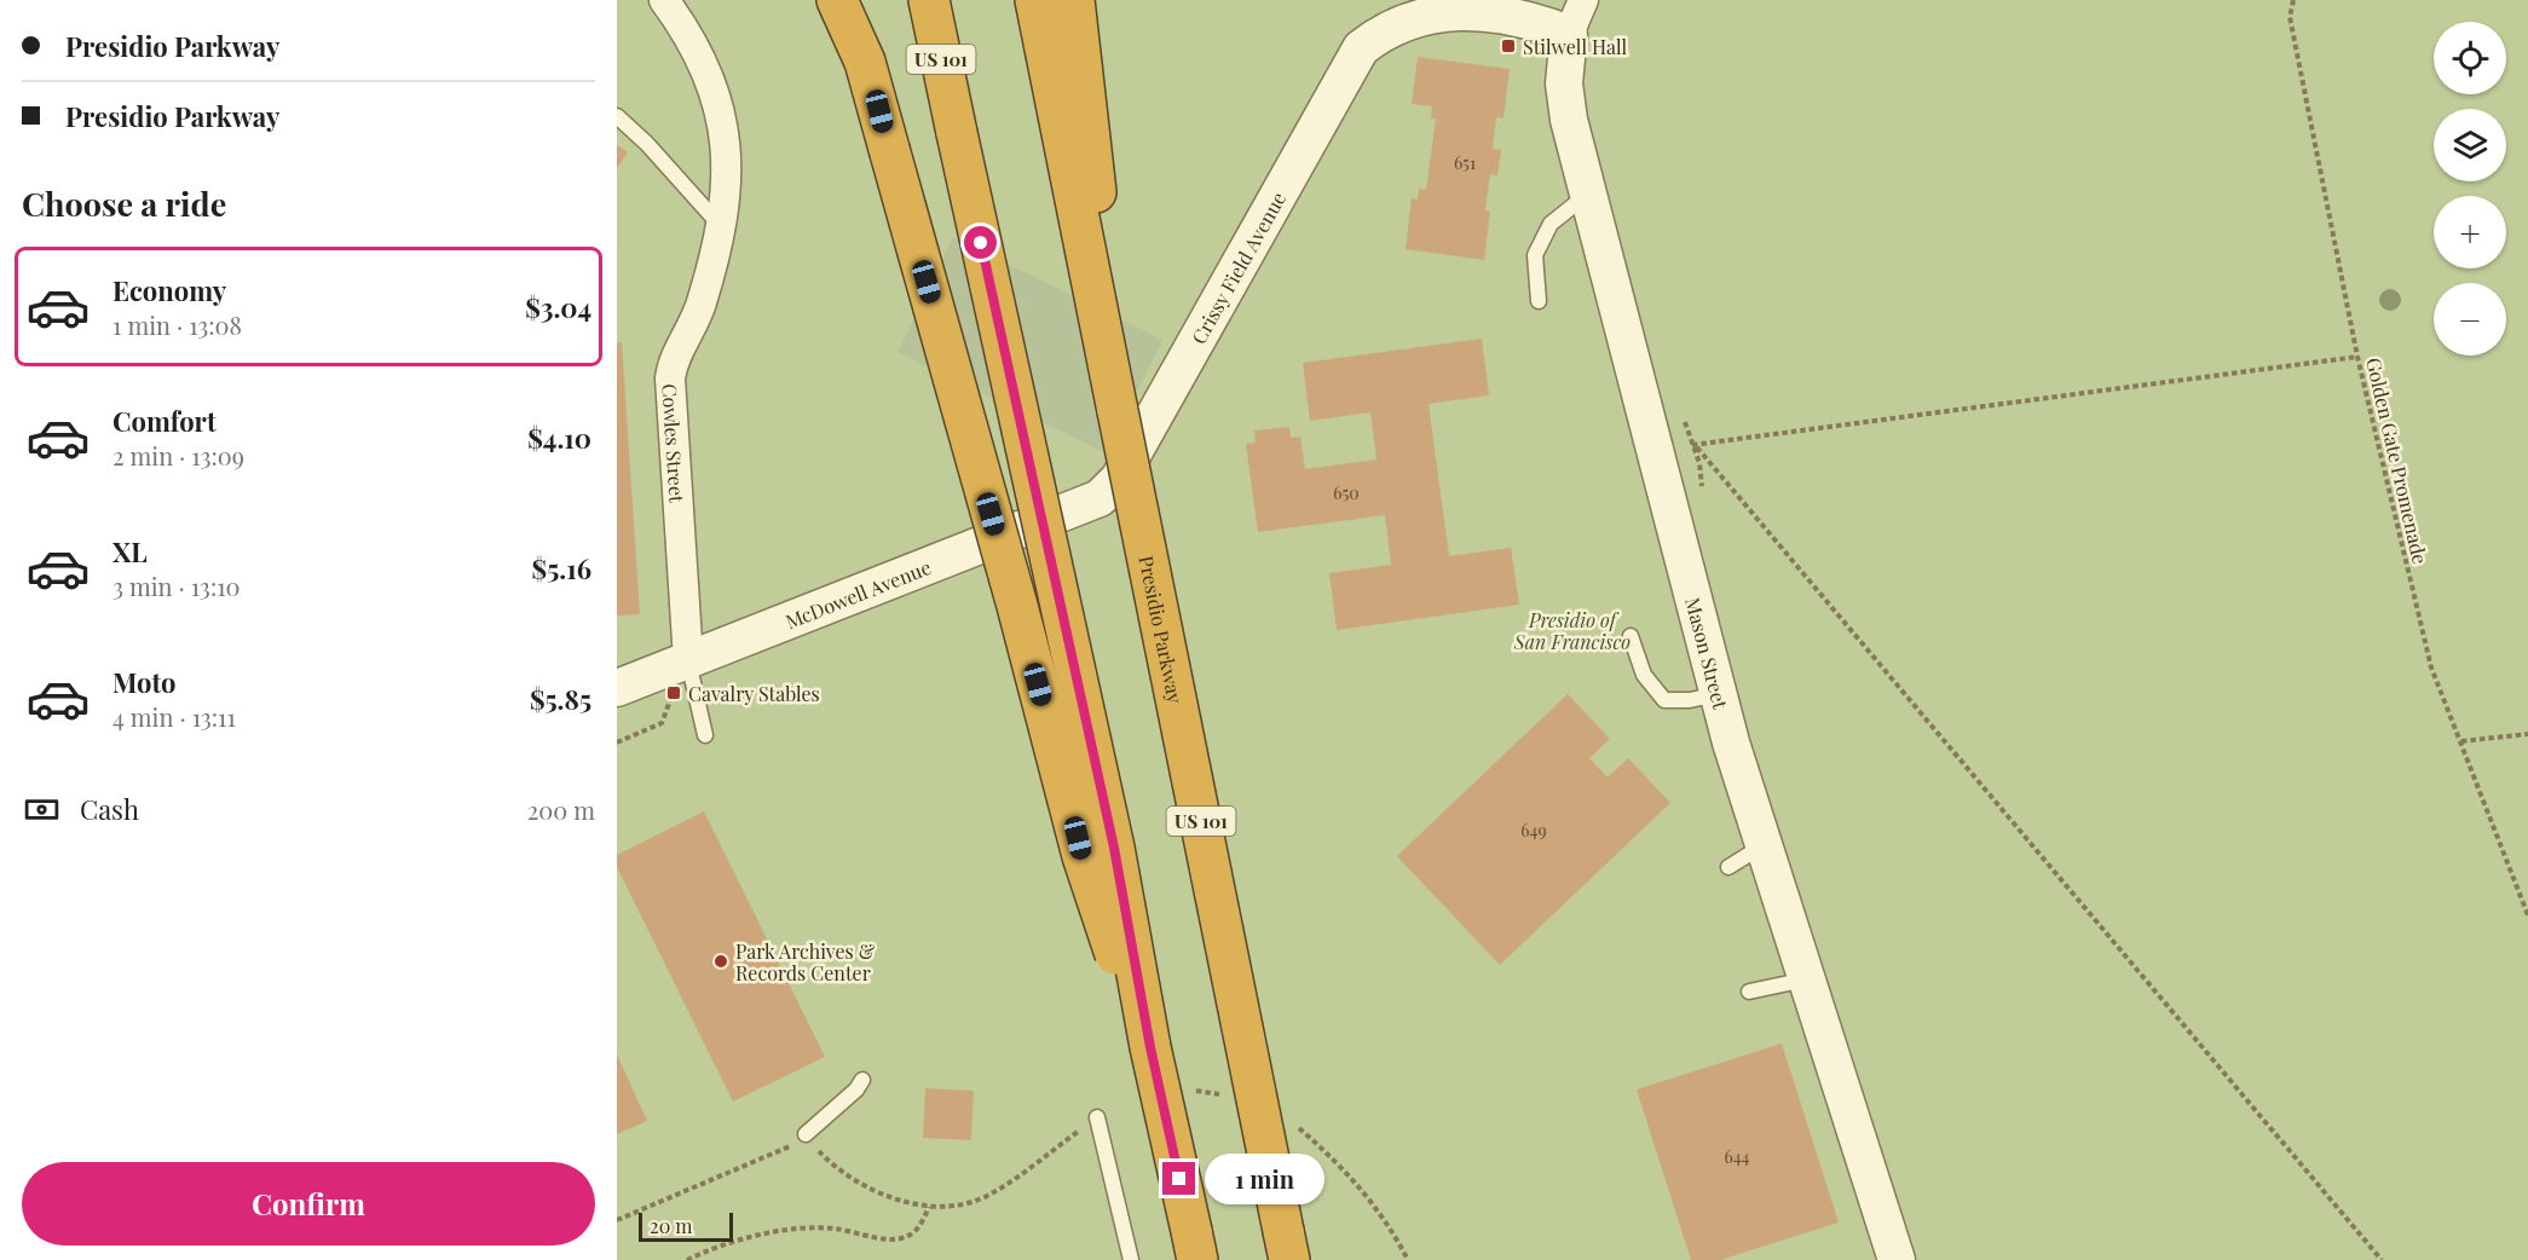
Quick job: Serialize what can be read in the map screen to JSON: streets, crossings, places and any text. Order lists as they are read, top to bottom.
{
  "streets": {
    "highway": ["US 101", "Presidio Parkway"],
    "street": [
      "Crissy Field Avenue",
      "Cowles Street",
      "McDowell Avenue",
      "Mason Street"
    ],
    "path": ["Golden Gate Promenade"]
  },
  "crossings": [
    ["Crissy Field Avenue", "McDowell Avenue"],
    ["Crissy Field Avenue", "Mason Street"],
    ["Cowles Street", "McDowell Avenue"]
  ],
  "parks": ["Presidio of San Francisco"],
  "places": {
    "transit": ["Stilwell Hall", "Cavalry Stables"],
    "other": ["Park Archives & Records Center"]
  },
  "house_numbers": [
    "651",
    "650",
    "649",
    "644"
  ],
  "scale_bar": "20 m",
  "page": {
    "banner": ["Presidio Parkway", "Presidio Parkway"],
    "map_buttons": ["+", "−"],
    "heading": "Choose a ride",
    "list": [
      {
        "name": "Economy",
        "note": "1 min · 13:08",
        "value": "$3.04"
      },
      {
        "name": "Comfort",
        "note": "2 min · 13:09",
        "value": "$4.10"
      },
      {
        "name": "XL",
        "note": "3 min · 13:10",
        "value": "$5.16"
      },
      {
        "name": "Moto",
        "note": "4 min · 13:11",
        "value": "$5.85"
      }
    ],
    "pay": ["Cash", "200 m"],
    "buttons": "Confirm",
    "bubble": "1 min",
    "scale": "20 m"
  }
}
